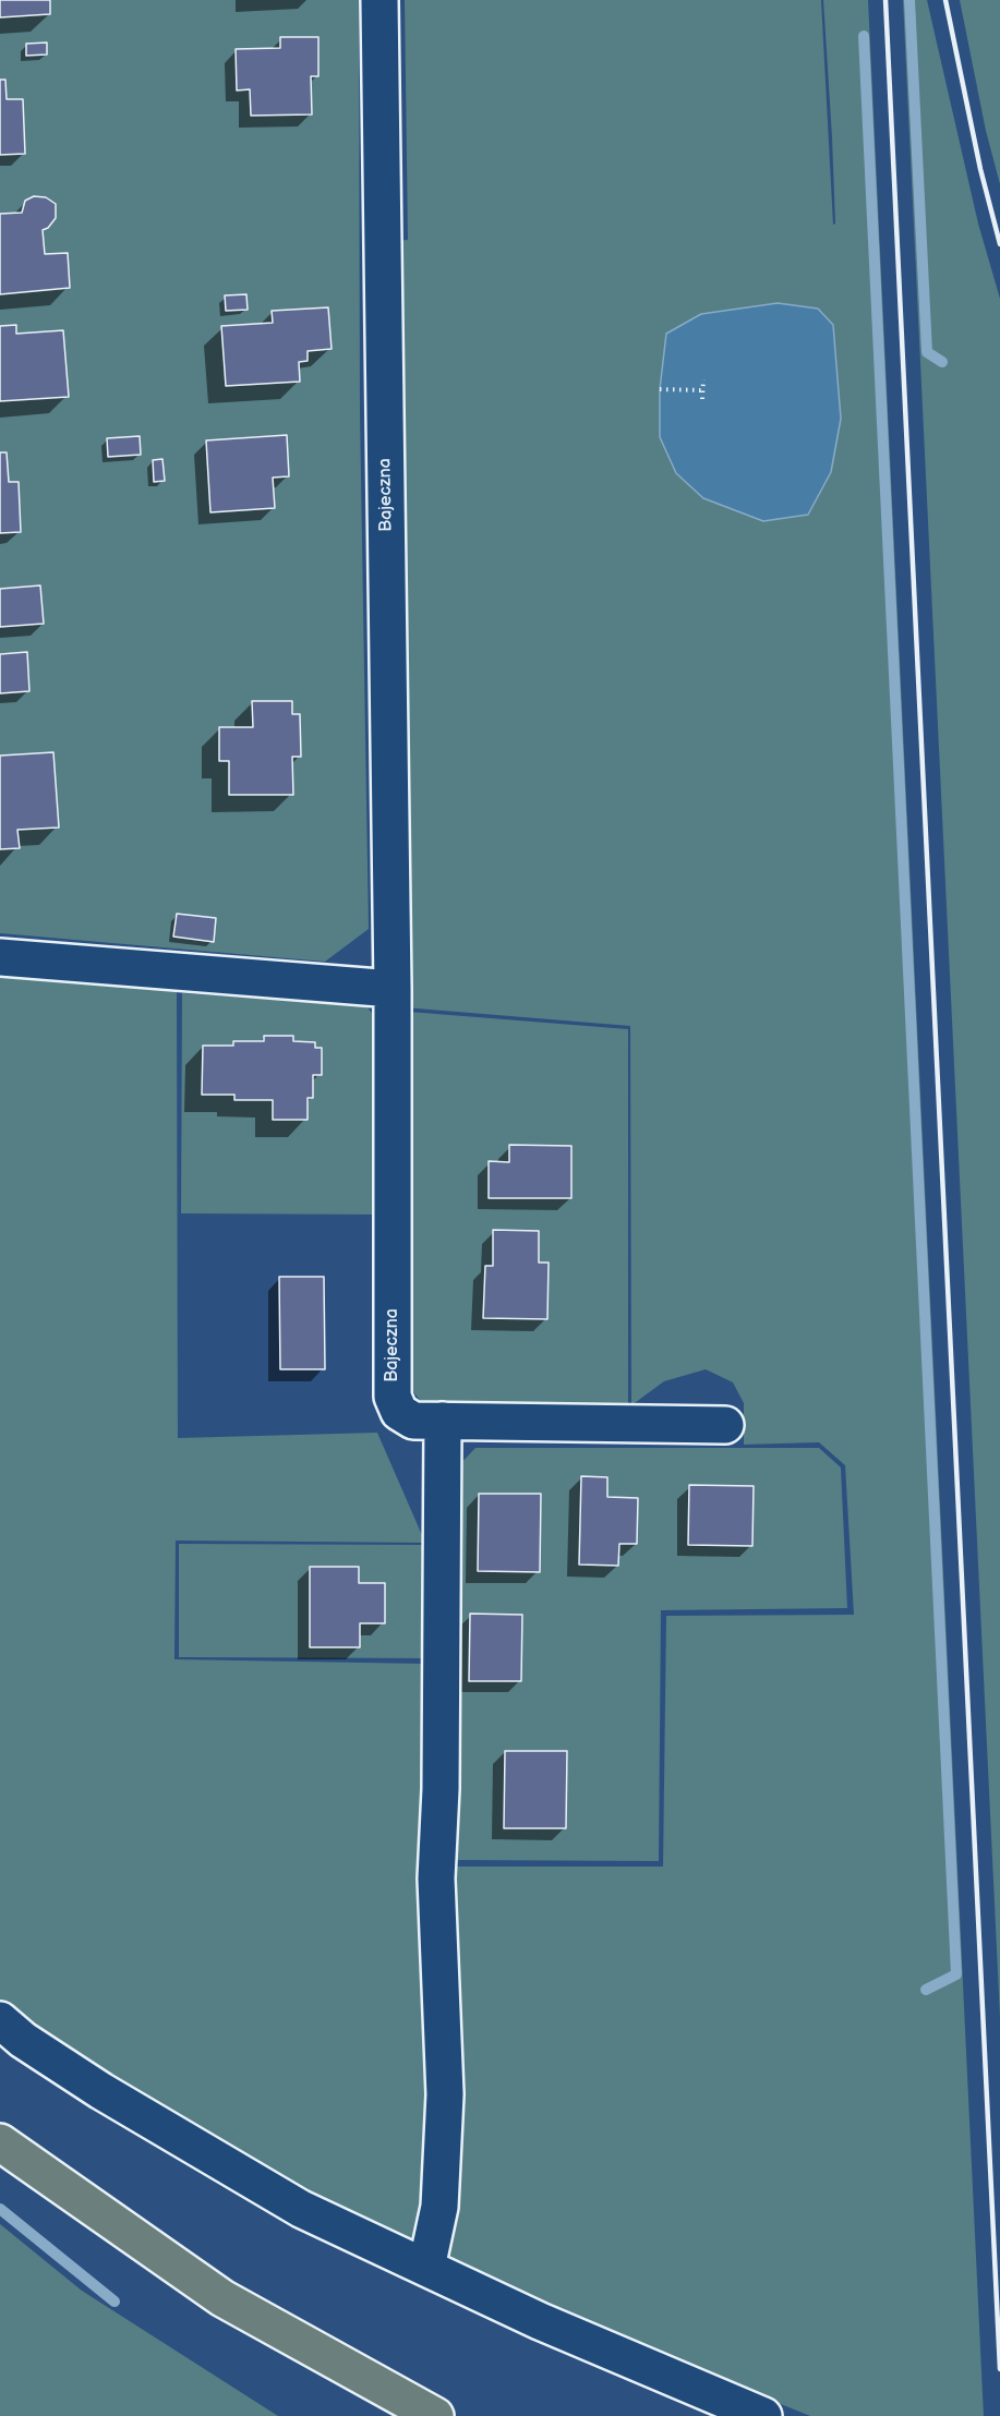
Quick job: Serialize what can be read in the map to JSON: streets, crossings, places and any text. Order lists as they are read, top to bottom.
{
  "streets": {
    "street": ["Bajeczna"]
  }
}
